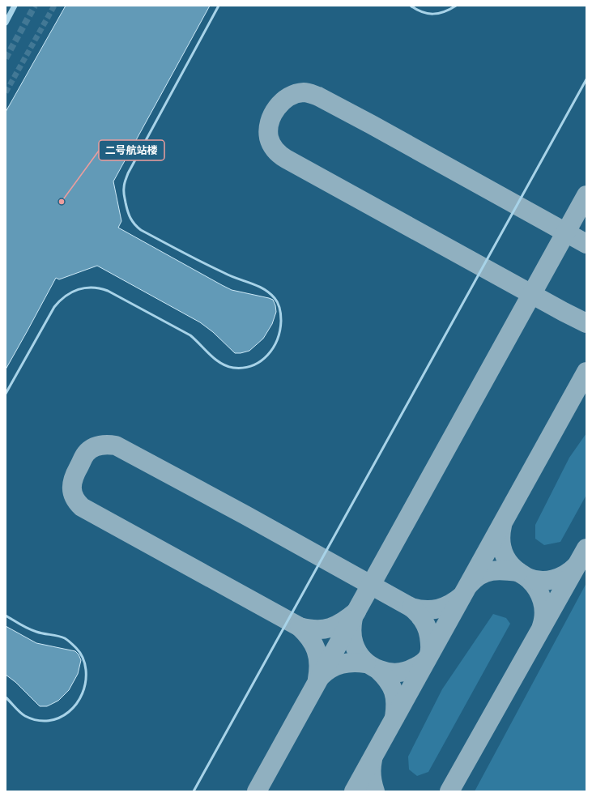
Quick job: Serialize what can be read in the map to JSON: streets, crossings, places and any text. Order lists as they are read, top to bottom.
{
  "places": ["二号航站楼"]
}
